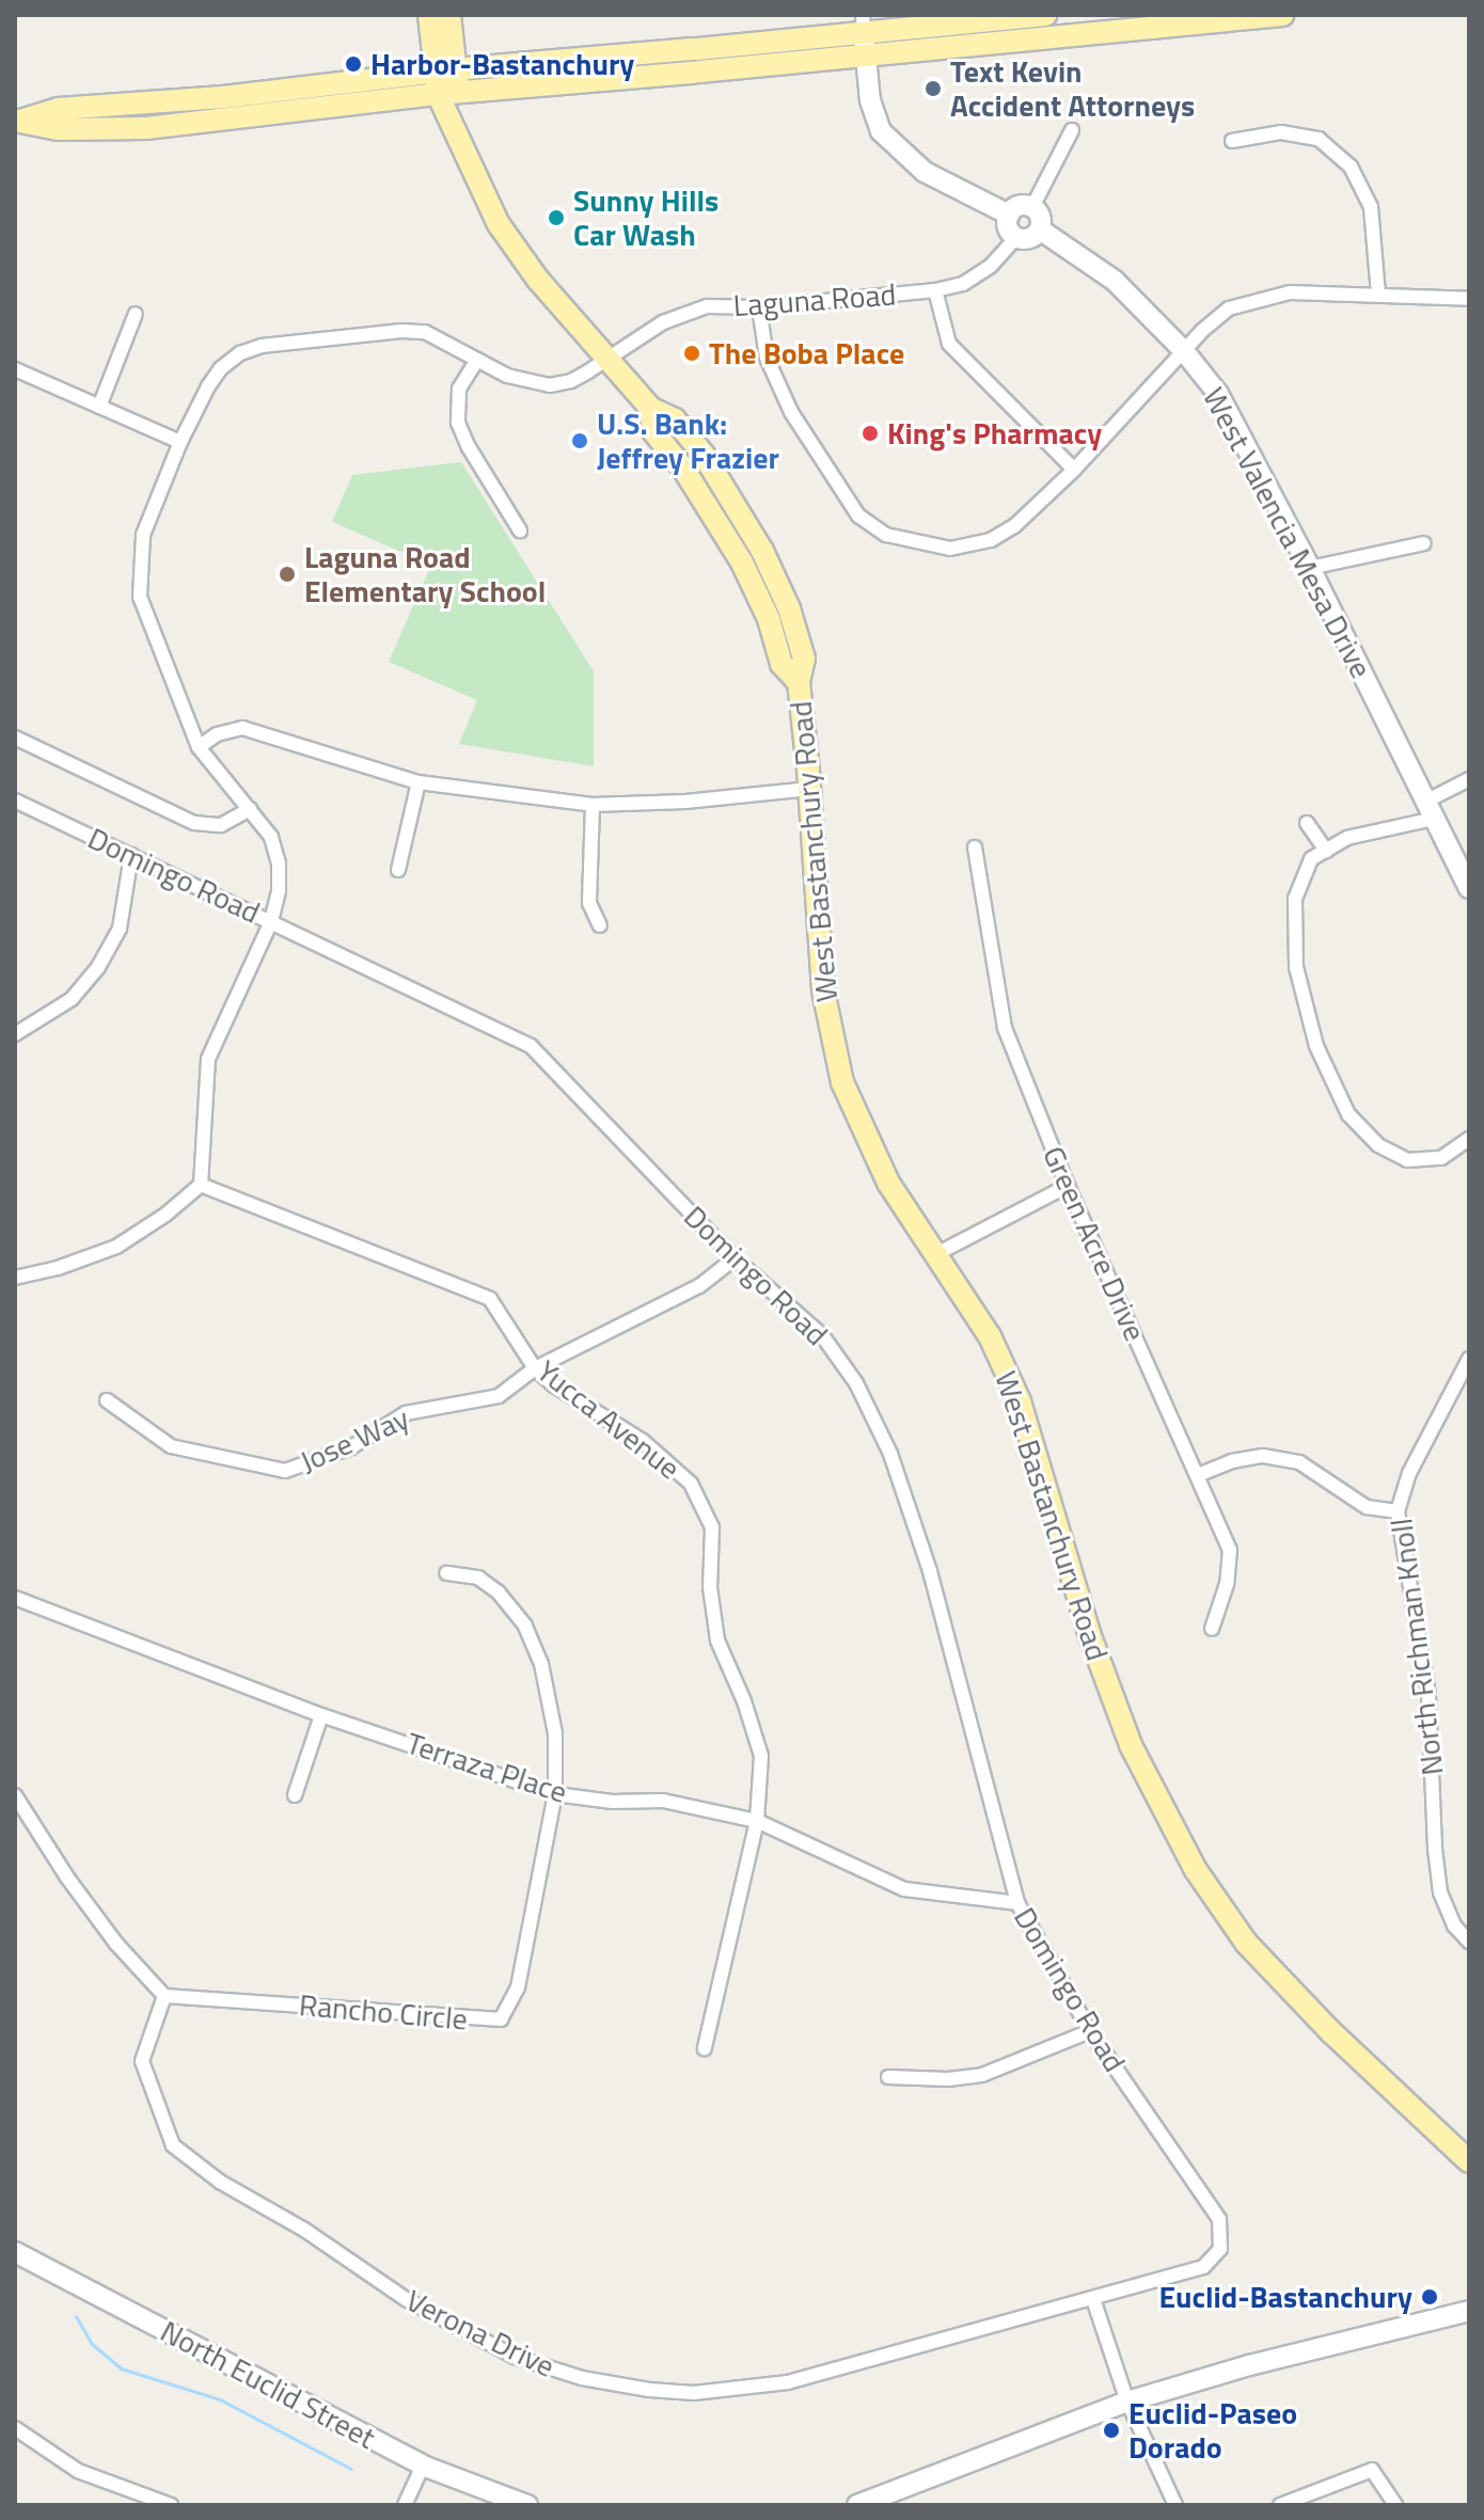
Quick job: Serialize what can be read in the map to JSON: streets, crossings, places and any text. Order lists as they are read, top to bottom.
{
  "streets": {
    "main road": ["West Valencia Mesa Drive", "West Bastanchury Road", "North Euclid Street"],
    "street": [
      "Laguna Road",
      "Domingo Road",
      "Green Acre Drive",
      "Yucca Avenue",
      "Jose Way",
      "North Richman Knoll",
      "Terraza Place",
      "Rancho Circle",
      "Verona Drive"
    ]
  },
  "crossings": [
    ["Laguna Road", "West Valencia Mesa Drive"],
    ["Laguna Road", "West Bastanchury Road"],
    ["Domingo Road", "Jose Way"],
    ["Domingo Road", "Terraza Place"],
    ["Domingo Road", "Verona Drive"],
    ["Yucca Avenue", "Jose Way"],
    ["Yucca Avenue", "Terraza Place"],
    ["Terraza Place", "Rancho Circle"],
    ["Rancho Circle", "Verona Drive"]
  ],
  "places": [
    "Harbor-Bastanchury",
    "Text Kevin Accident Attorneys",
    "Sunny Hills Car Wash",
    "The Boba Place",
    "King's Pharmacy",
    "U.S. Bank: Jeffrey Frazier",
    "Laguna Road Elementary School",
    "Euclid-Bastanchury",
    "Euclid-Paseo Dorado"
  ]
}
